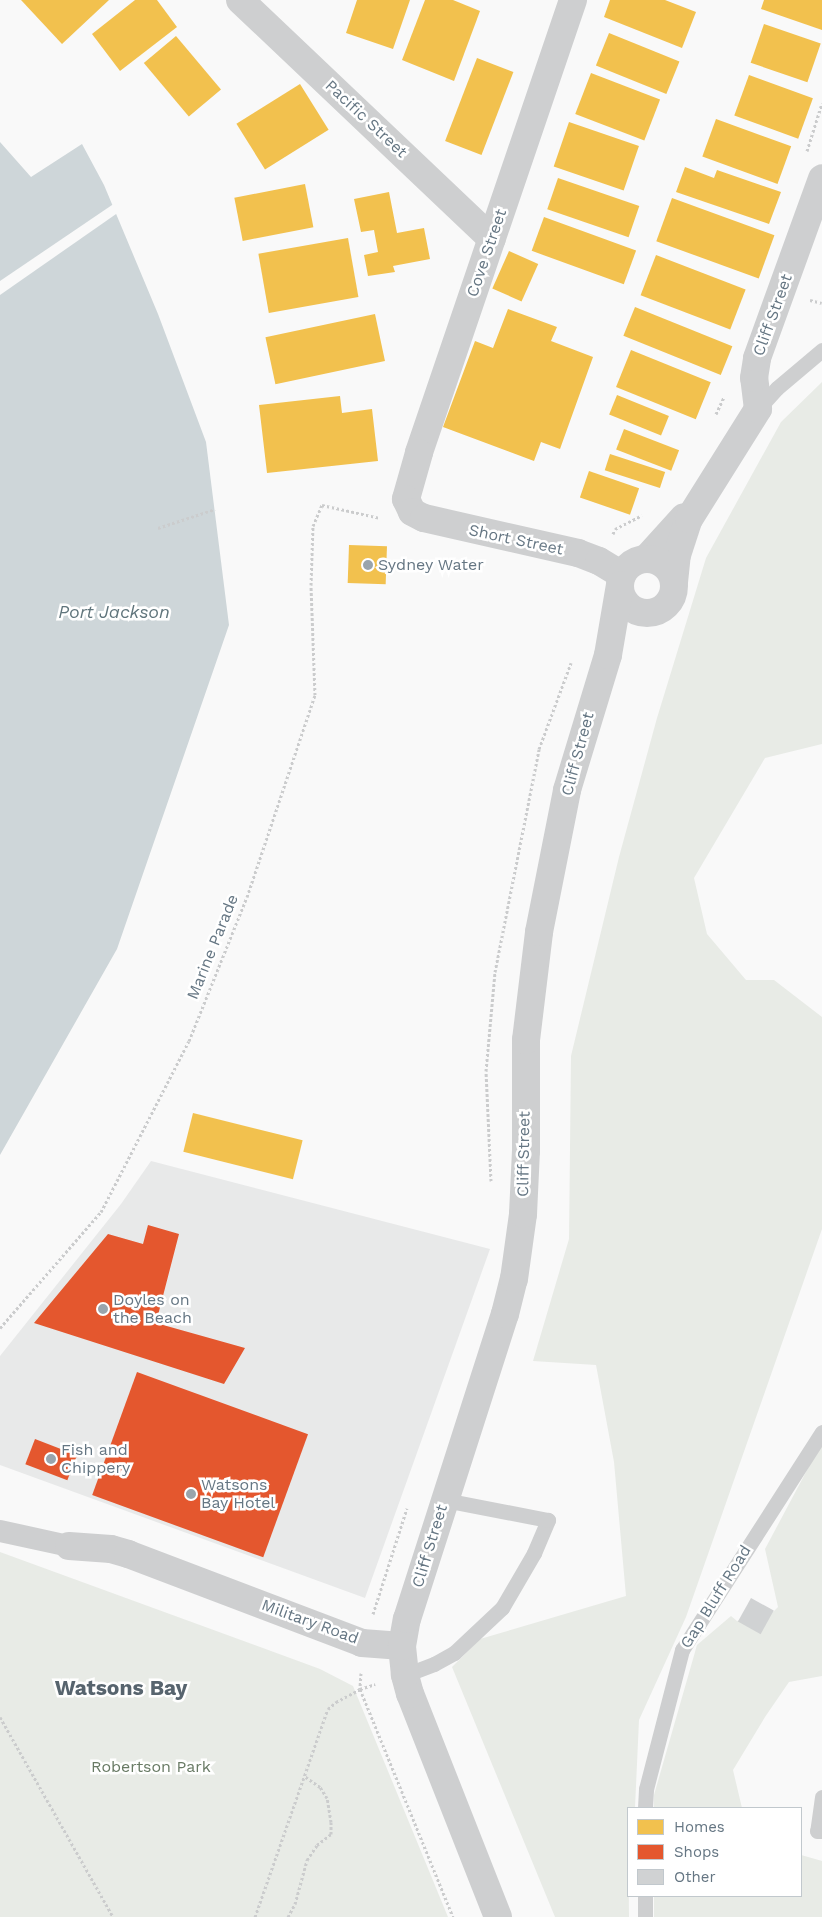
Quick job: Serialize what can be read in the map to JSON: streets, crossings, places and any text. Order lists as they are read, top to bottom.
{
  "streets": {
    "street": [
      "Pacific Street",
      "Cove Street",
      "Cliff Street",
      "Short Street",
      "Military Road"
    ],
    "lane": ["Gap Bluff Road"],
    "path": ["Marine Parade"]
  },
  "crossings": [
    ["Pacific Street", "Cove Street"],
    ["Cove Street", "Short Street"],
    ["Cliff Street", "Short Street"],
    ["Cliff Street", "Military Road"]
  ],
  "districts": ["Watsons Bay"],
  "water": ["Port Jackson"],
  "parks": ["Robertson Park"],
  "places": [
    "Sydney Water",
    "Doyles on the Beach",
    "Fish and Chippery",
    "Watsons Bay Hotel"
  ],
  "legend": ["Homes", "Shops", "Other"]
}
